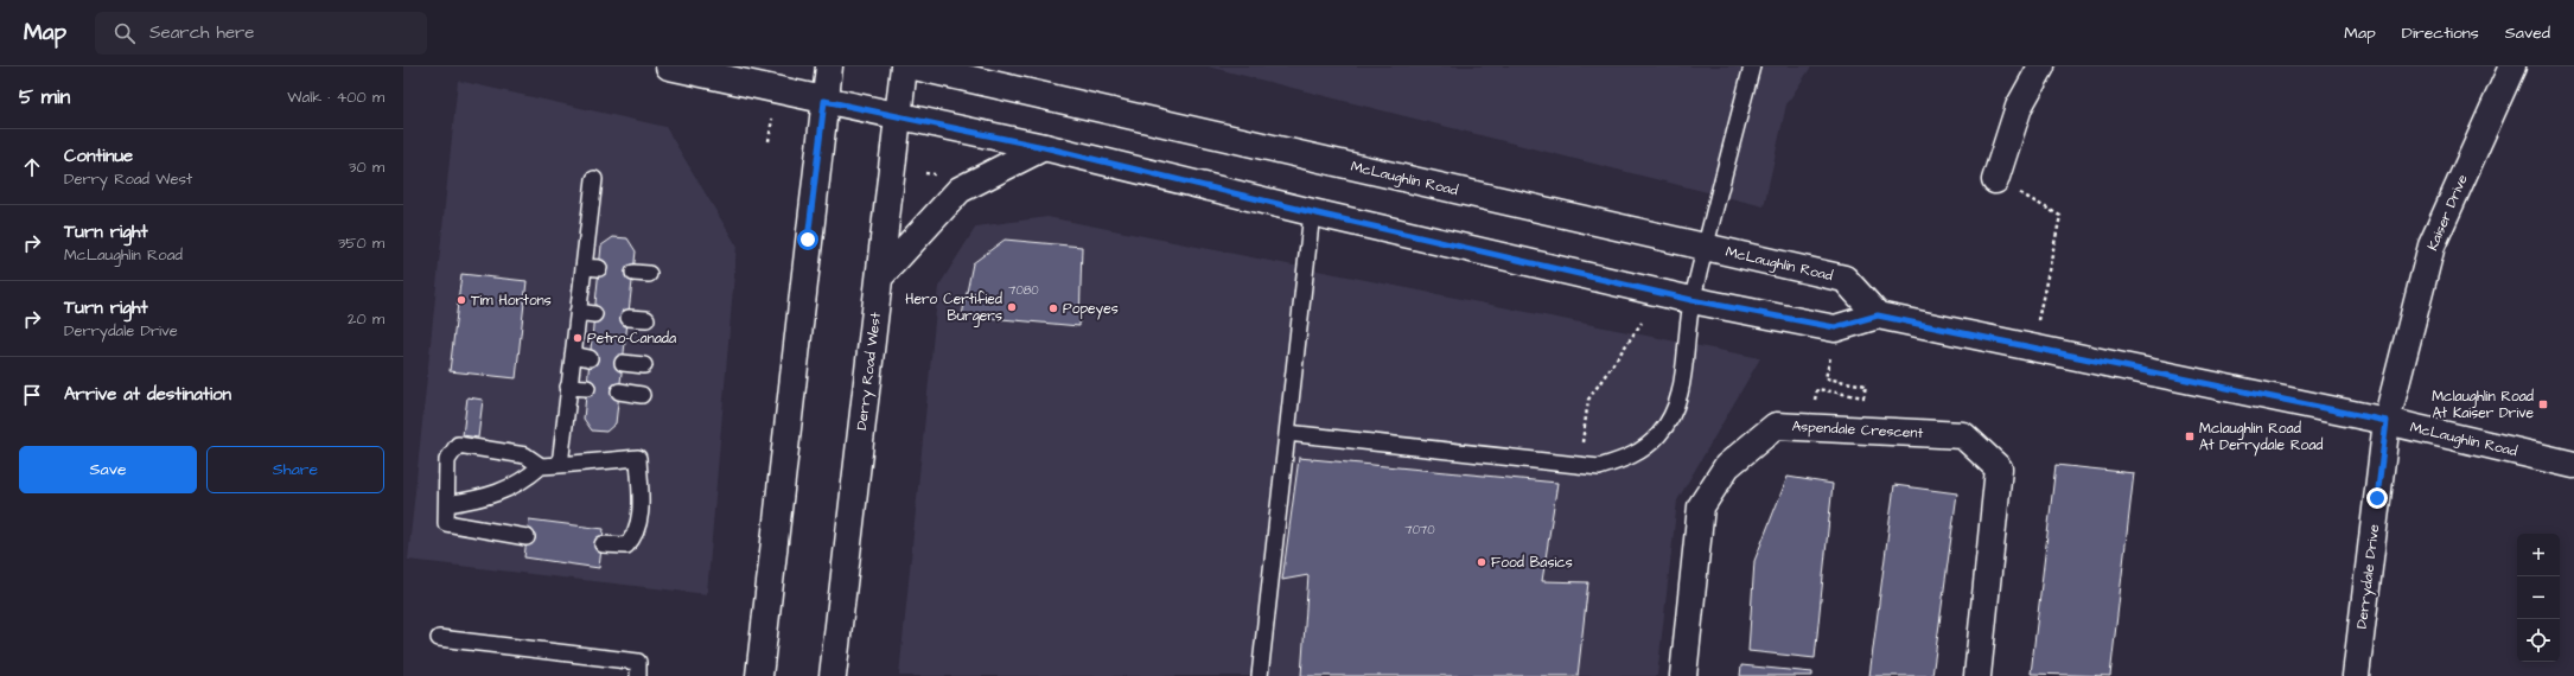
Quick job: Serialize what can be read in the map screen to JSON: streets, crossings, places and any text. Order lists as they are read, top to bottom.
{
  "streets": {
    "street": [
      "McLaughlin Road",
      "Kaiser Drive",
      "Derry Road West",
      "Aspendale Crescent",
      "Derrydale Drive"
    ]
  },
  "crossings": [
    ["McLaughlin Road", "Kaiser Drive"],
    ["McLaughlin Road", "Derry Road West"],
    ["McLaughlin Road", "Derrydale Drive"],
    ["Kaiser Drive", "Derrydale Drive"]
  ],
  "places": {
    "other": [
      "Tim Hortons",
      "Hero Certified Burgers",
      "Popeyes",
      "Petro-Canada",
      "Food Basics"
    ],
    "transit": ["Mclaughlin Road At Kaiser Drive", "Mclaughlin Road At Derrydale Road"]
  },
  "house_numbers": ["7080", "7070"],
  "page": {
    "header": "Map",
    "search": "Search here",
    "nav": ["Map", "Directions", "Saved"],
    "heading": ["5 min", "Walk · 400 m"],
    "list": [
      ["Continue", "Derry Road West", "30 m"],
      ["Turn right", "McLaughlin Road", "350 m"],
      ["Turn right", "Derrydale Drive", "20 m"],
      "Arrive at destination"
    ],
    "buttons": ["Save", "Share"],
    "map_buttons": ["+", "−"]
  }
}
